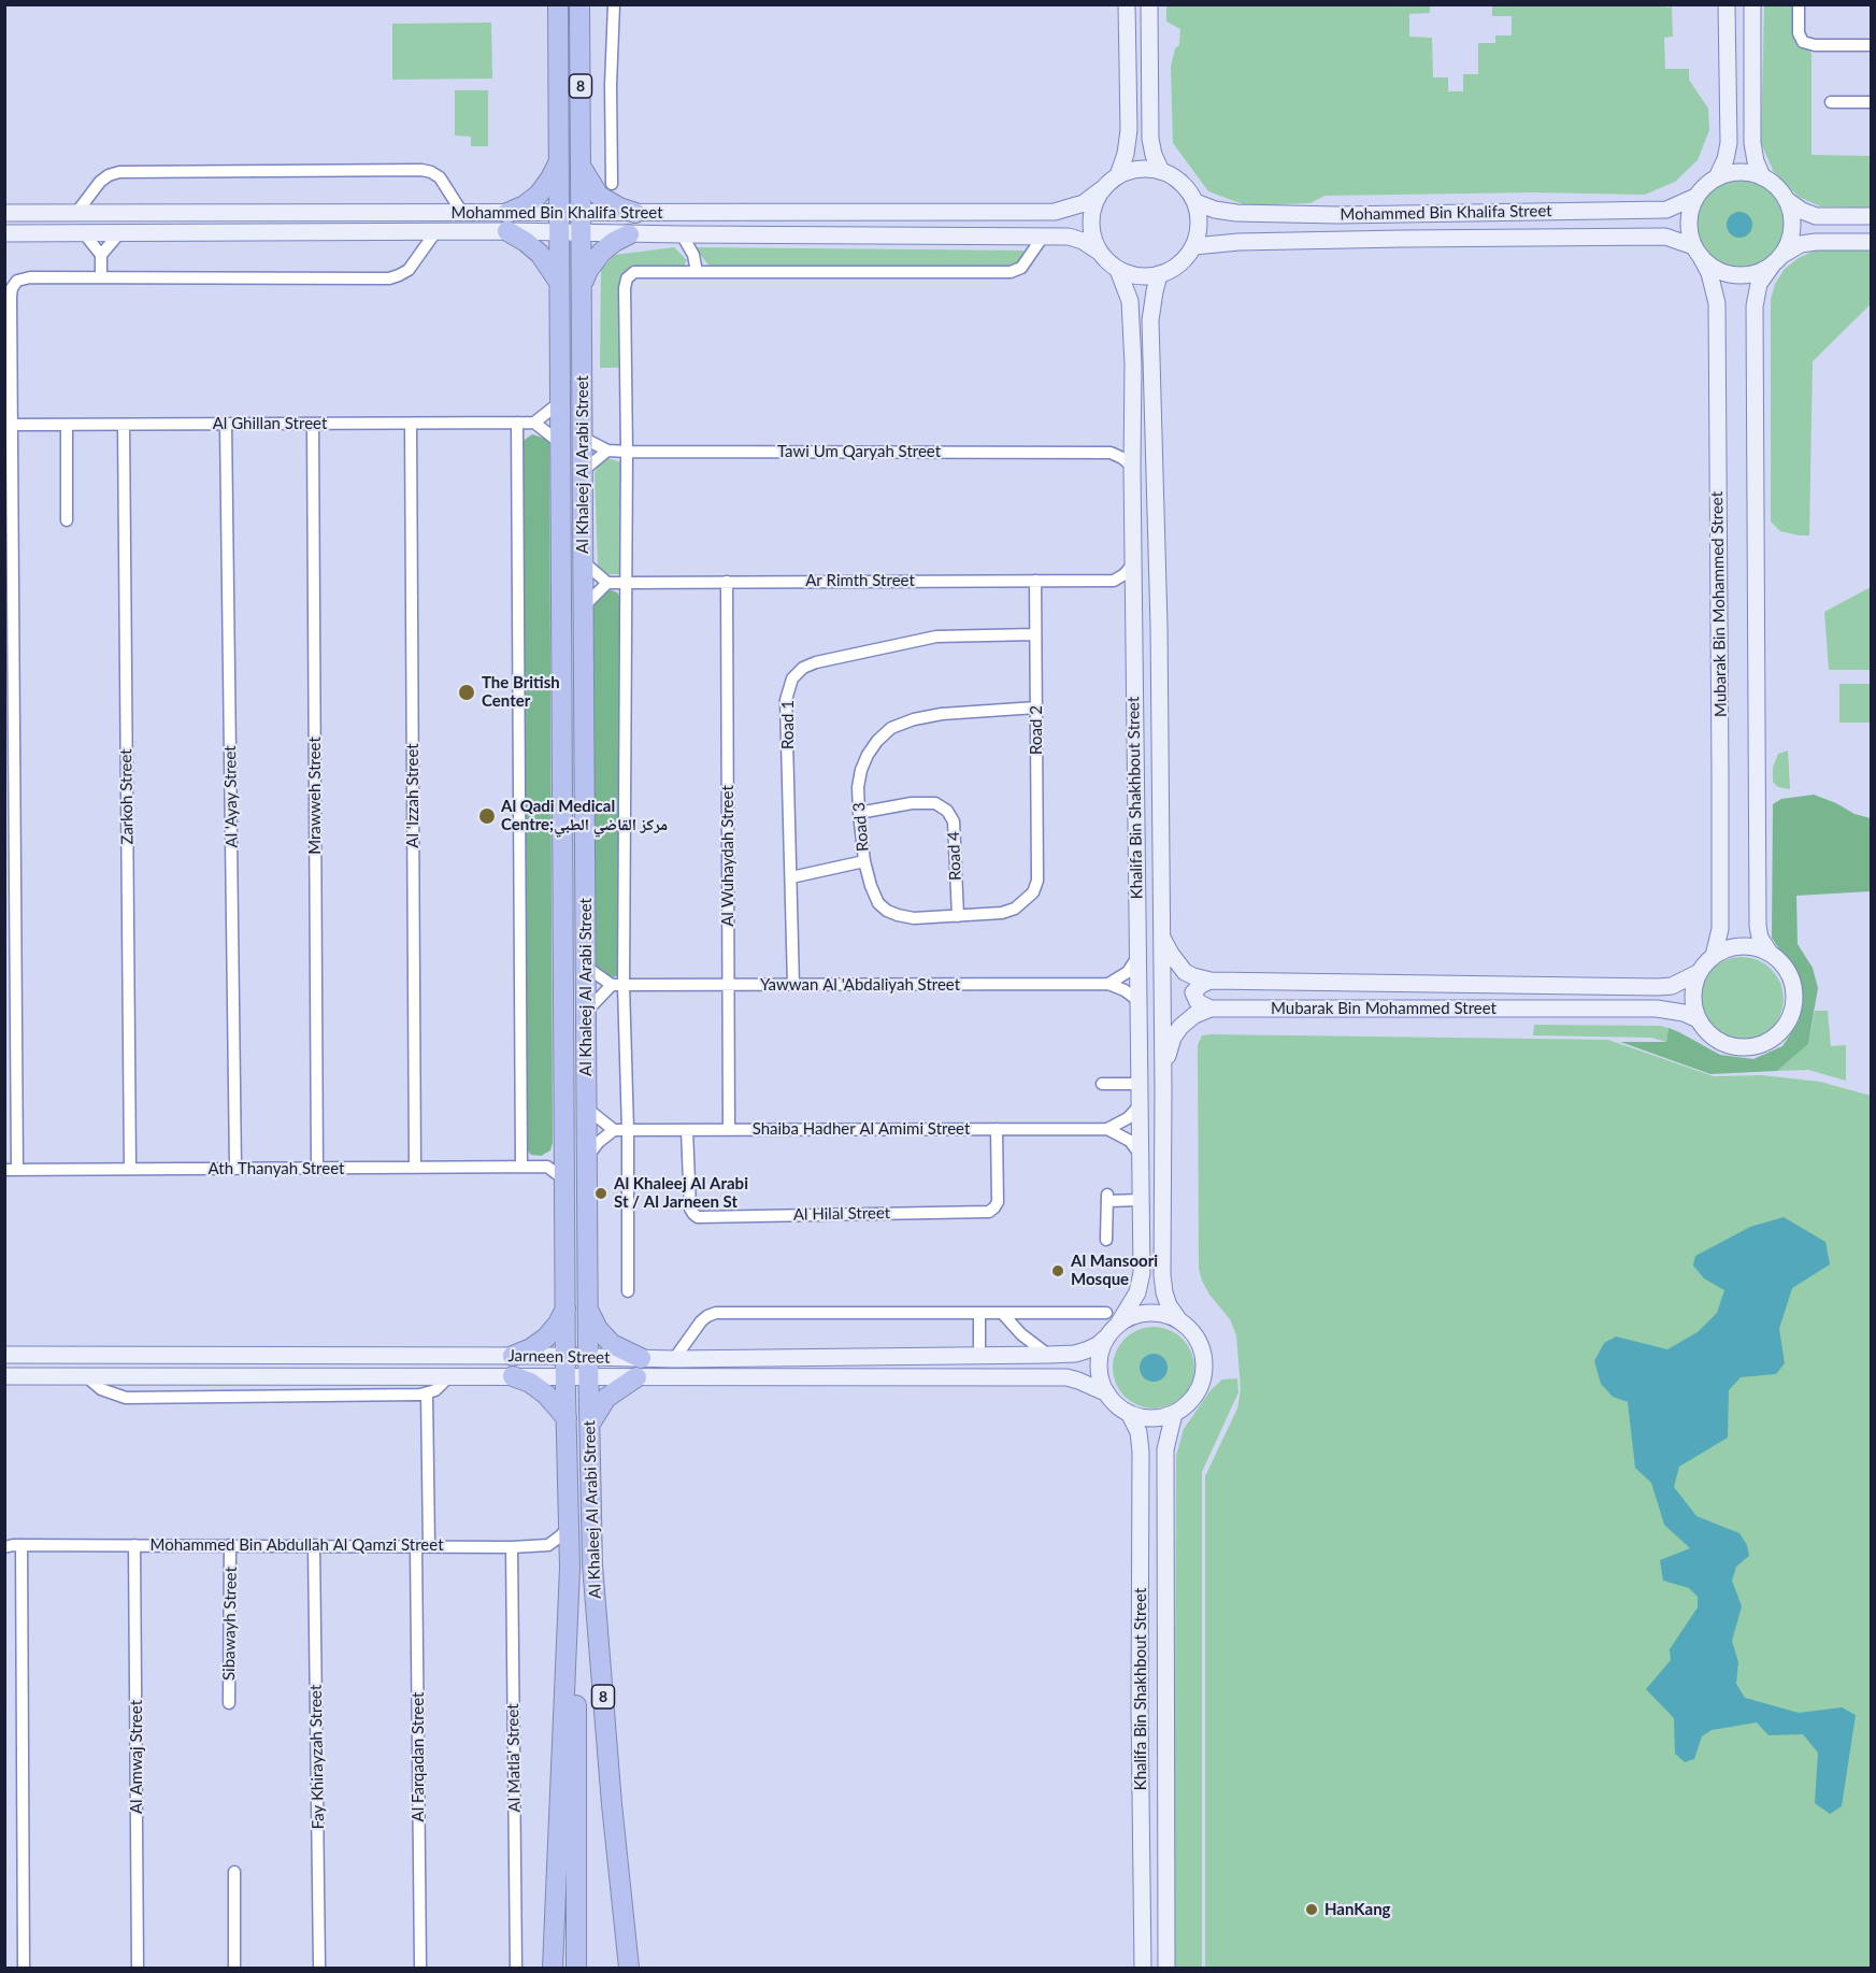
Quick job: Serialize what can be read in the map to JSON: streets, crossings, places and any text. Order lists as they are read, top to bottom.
{
  "streets": {
    "highway": ["8", "Al Khaleej Al Arabi Street"],
    "main road": [
      "Mohammed Bin Khalifa Street",
      "Mubarak Bin Mohammed Street",
      "Khalifa Bin Shakhbout Street",
      "Jarneen Street"
    ],
    "street": [
      "Al Ghillan Street",
      "Tawi Um Qaryah Street",
      "Ar Rimth Street",
      "Road 1",
      "Road 2",
      "Mrawweh Street",
      "Al 'Izzah Street",
      "Zarkoh Street",
      "Al 'Ayay Street",
      "Road 3",
      "Al Wuhaydah Street",
      "Road 4",
      "Yawwan Al 'Abdaliyah Street",
      "Shaiba Hadher Al Amimi Street",
      "Ath Thanyah Street",
      "Al Hilal Street",
      "Mohammed Bin Abdullah Al Qamzi Street",
      "Sibawayh Street",
      "Al Amwaj Street",
      "Fay Khirayzah Street",
      "Al Farqadan Street",
      "Al Matla' Street"
    ]
  },
  "crossings": [
    ["Mohammed Bin Khalifa Street", "Al Khaleej Al Arabi Street"],
    ["Mohammed Bin Khalifa Street", "Mubarak Bin Mohammed Street"],
    ["Mohammed Bin Khalifa Street", "Khalifa Bin Shakhbout Street"],
    ["Al Ghillan Street", "Mrawweh Street"],
    ["Al Ghillan Street", "Al 'Izzah Street"],
    ["Al Ghillan Street", "Zarkoh Street"],
    ["Al Ghillan Street", "Al 'Ayay Street"],
    ["Tawi Um Qaryah Street", "Al Khaleej Al Arabi Street"],
    ["Al Khaleej Al Arabi Street", "Jarneen Street"],
    ["Al Khaleej Al Arabi Street", "Mohammed Bin Abdullah Al Qamzi Street"],
    ["Al Khaleej Al Arabi Street", "Al Farqadan Street"],
    ["Al Khaleej Al Arabi Street", "Al Matla' Street"],
    ["Ar Rimth Street", "Road 2"],
    ["Ar Rimth Street", "Al Wuhaydah Street"],
    ["Mubarak Bin Mohammed Street", "Khalifa Bin Shakhbout Street"],
    ["Road 1", "Road 2"],
    ["Road 1", "Yawwan Al 'Abdaliyah Street"],
    ["Road 2", "Road 3"],
    ["Mrawweh Street", "Ath Thanyah Street"],
    ["Al 'Izzah Street", "Ath Thanyah Street"],
    ["Zarkoh Street", "Ath Thanyah Street"],
    ["Al 'Ayay Street", "Ath Thanyah Street"],
    ["Khalifa Bin Shakhbout Street", "Yawwan Al 'Abdaliyah Street"],
    ["Khalifa Bin Shakhbout Street", "Jarneen Street"],
    ["Road 3", "Road 4"],
    ["Al Wuhaydah Street", "Yawwan Al 'Abdaliyah Street"],
    ["Al Wuhaydah Street", "Shaiba Hadher Al Amimi Street"],
    ["Shaiba Hadher Al Amimi Street", "Al Hilal Street"],
    ["Jarneen Street", "Mohammed Bin Abdullah Al Qamzi Street"],
    ["Jarneen Street", "Al Farqadan Street"],
    ["Jarneen Street", "Al Matla' Street"],
    ["Mohammed Bin Abdullah Al Qamzi Street", "Sibawayh Street"],
    ["Mohammed Bin Abdullah Al Qamzi Street", "Al Amwaj Street"],
    ["Mohammed Bin Abdullah Al Qamzi Street", "Fay Khirayzah Street"],
    ["Mohammed Bin Abdullah Al Qamzi Street", "Al Farqadan Street"],
    ["Mohammed Bin Abdullah Al Qamzi Street", "Al Matla' Street"],
    ["Al Farqadan Street", "Al Matla' Street"]
  ],
  "places": [
    "The British Center",
    "Al Qadi Medical Centre;مركز القاضي الطبي",
    "Al Khaleej Al Arabi St / Al Jarneen St",
    "Al Mansoori Mosque",
    "HanKang"
  ]
}
